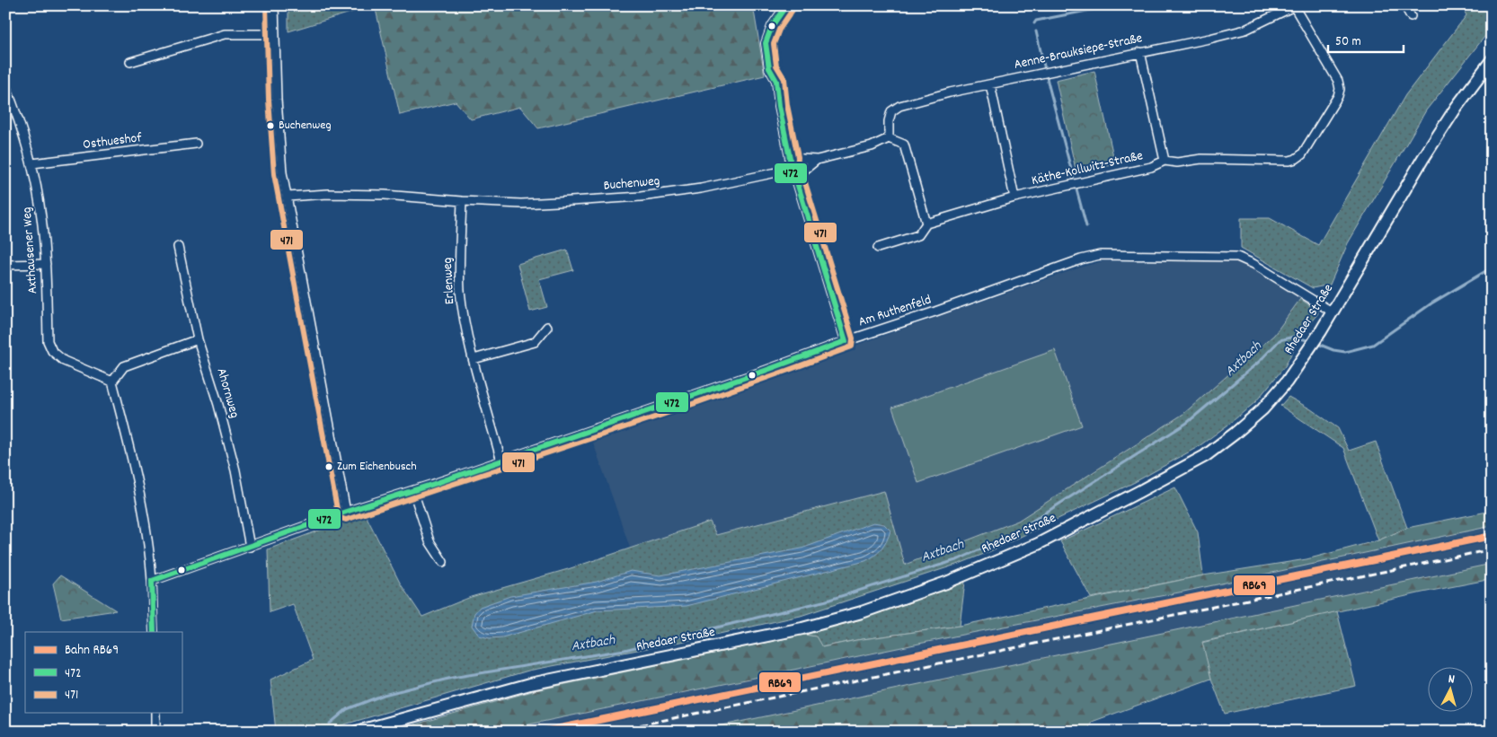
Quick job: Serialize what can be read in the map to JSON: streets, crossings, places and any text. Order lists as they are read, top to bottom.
{
  "streets": {
    "street": [
      "Aenne-Brauksiepe-Straße",
      "Osthueshof",
      "Käthe-Kollwitz-Straße",
      "Buchenweg",
      "Axthausener Weg",
      "Erlenweg",
      "Am Ruthenfeld",
      "Rhedaer Straße",
      "Ahornweg"
    ]
  },
  "crossings": [
    ["Aenne-Brauksiepe-Straße", "Käthe-Kollwitz-Straße"],
    ["Osthueshof", "Axthausener Weg"],
    ["Buchenweg", "Erlenweg"],
    ["Erlenweg", "Am Ruthenfeld"],
    ["Am Ruthenfeld", "Rhedaer Straße"],
    ["Am Ruthenfeld", "Ahornweg"]
  ],
  "water": ["Axtbach"],
  "places": ["Buchenweg", "Zum Eichenbusch"],
  "lines": ["transit line 472", "transit line 471", "rail line RB69"],
  "legend": ["Bahn RB69", "472", "471"],
  "scale_bar": "50 m",
  "north": "top"
}
